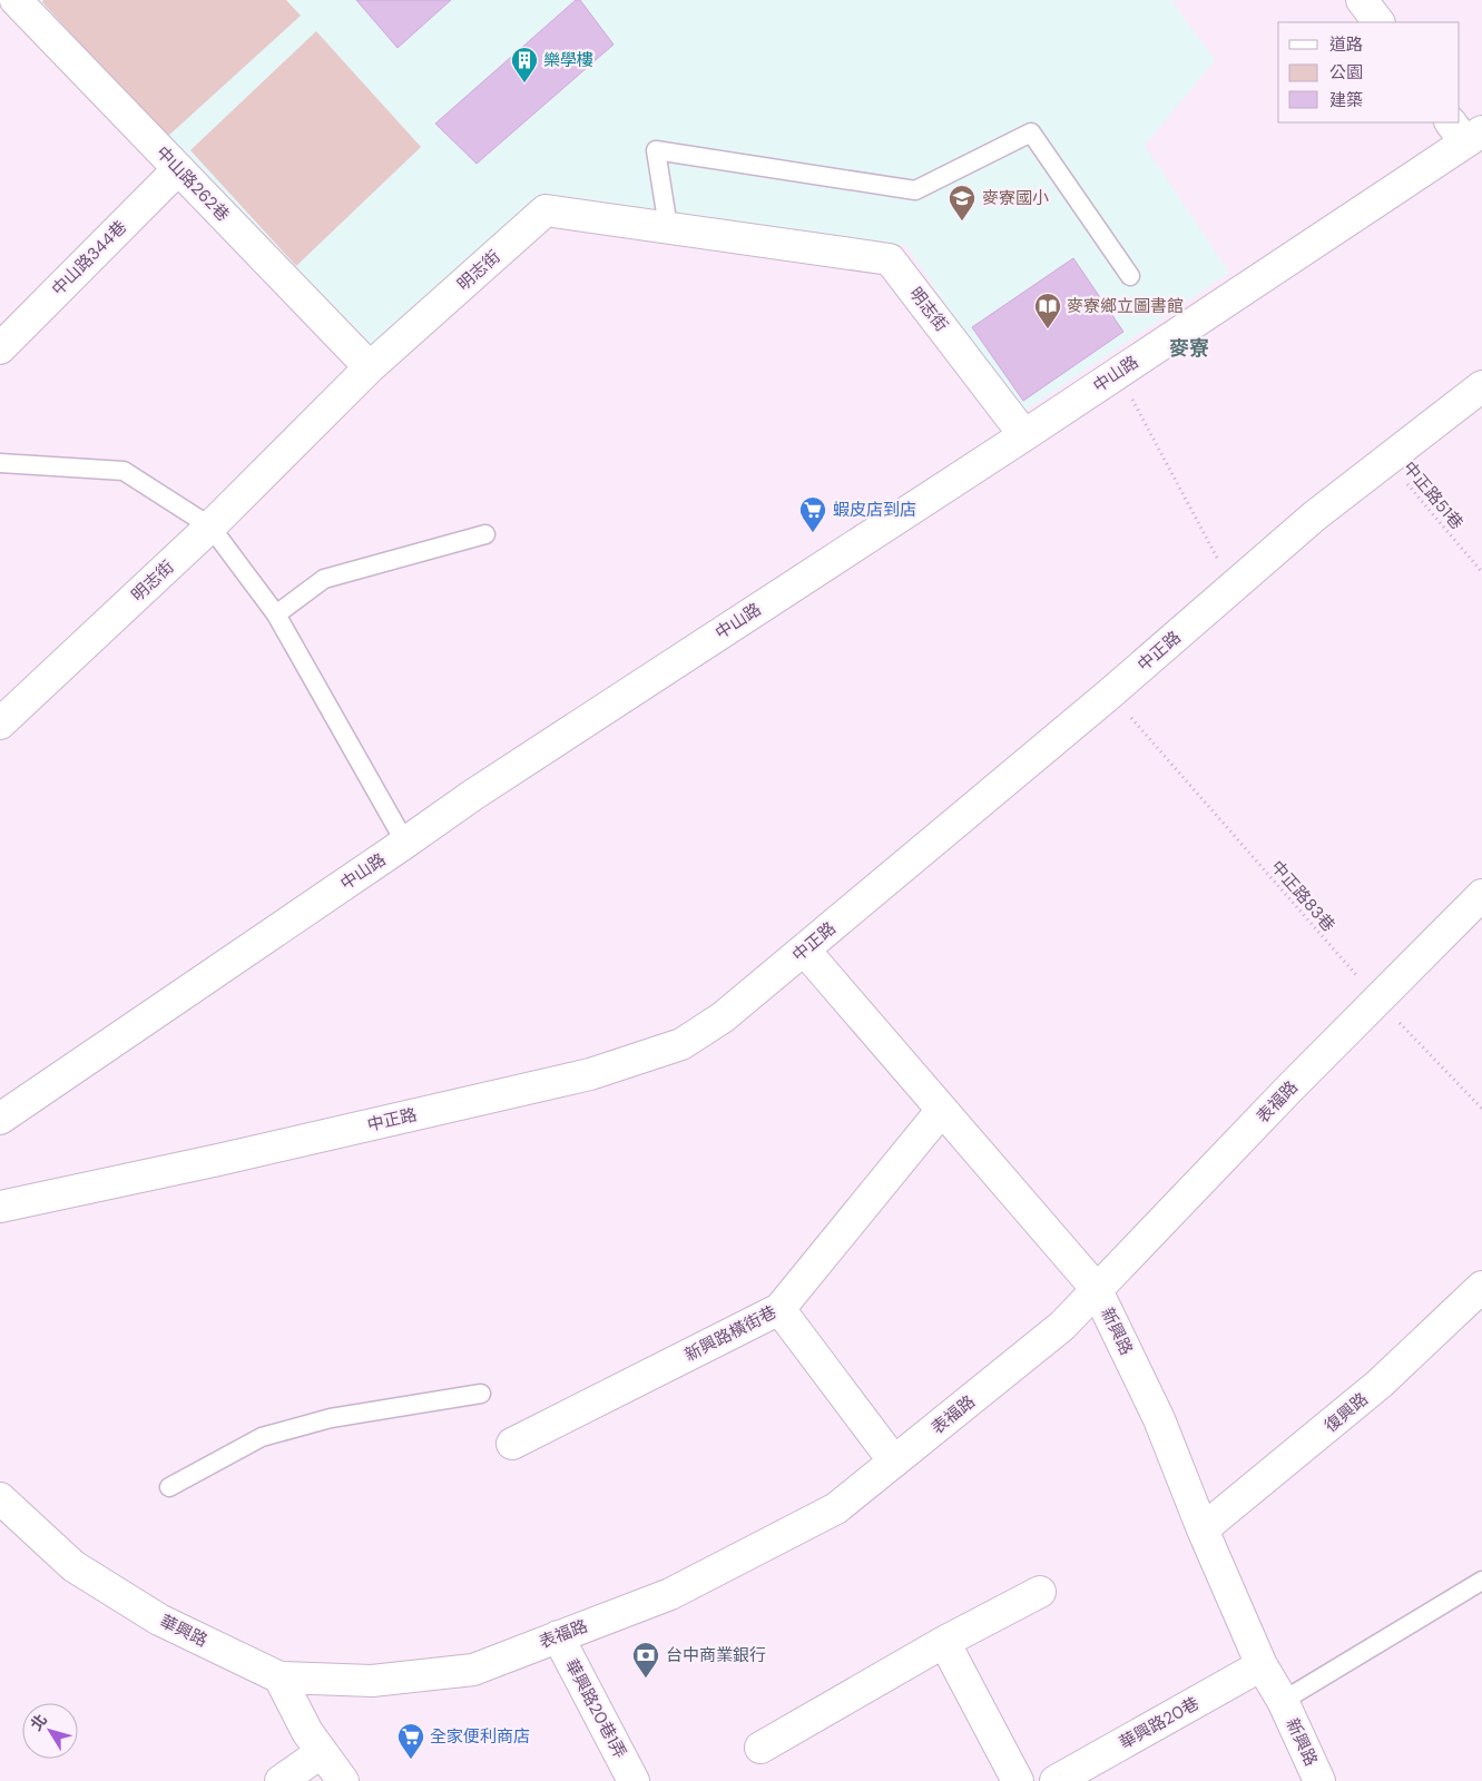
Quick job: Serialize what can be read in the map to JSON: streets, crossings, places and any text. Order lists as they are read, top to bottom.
{
  "streets": {
    "street": [
      "中山路262巷",
      "中山路344巷",
      "明志街",
      "中山路",
      "中正路",
      "表福路",
      "新興路",
      "新興路橫街巷",
      "復興路",
      "華興路",
      "華興路20巷1弄",
      "華興路20巷"
    ],
    "path": ["中正路51巷", "中正路83巷"]
  },
  "crossings": [
    ["中山路262巷", "中山路344巷"],
    ["中山路262巷", "明志街"],
    ["明志街", "中山路"],
    ["中正路51巷", "中正路"],
    ["中正路", "中正路83巷"],
    ["中正路", "新興路"],
    ["中正路83巷", "表福路"],
    ["表福路", "新興路"],
    ["表福路", "華興路"],
    ["表福路", "華興路20巷1弄"],
    ["新興路", "新興路橫街巷"],
    ["新興路", "復興路"],
    ["新興路", "華興路20巷"]
  ],
  "districts": ["麥寮"],
  "places": {
    "building": ["樂學樓"],
    "school or university": ["麥寮國小"],
    "library": ["麥寮鄉立圖書館"],
    "supermarket": ["蝦皮店到店", "全家便利商店"],
    "bank": ["台中商業銀行"]
  },
  "legend": ["道路", "公園", "建築"],
  "north": "top left"
}
